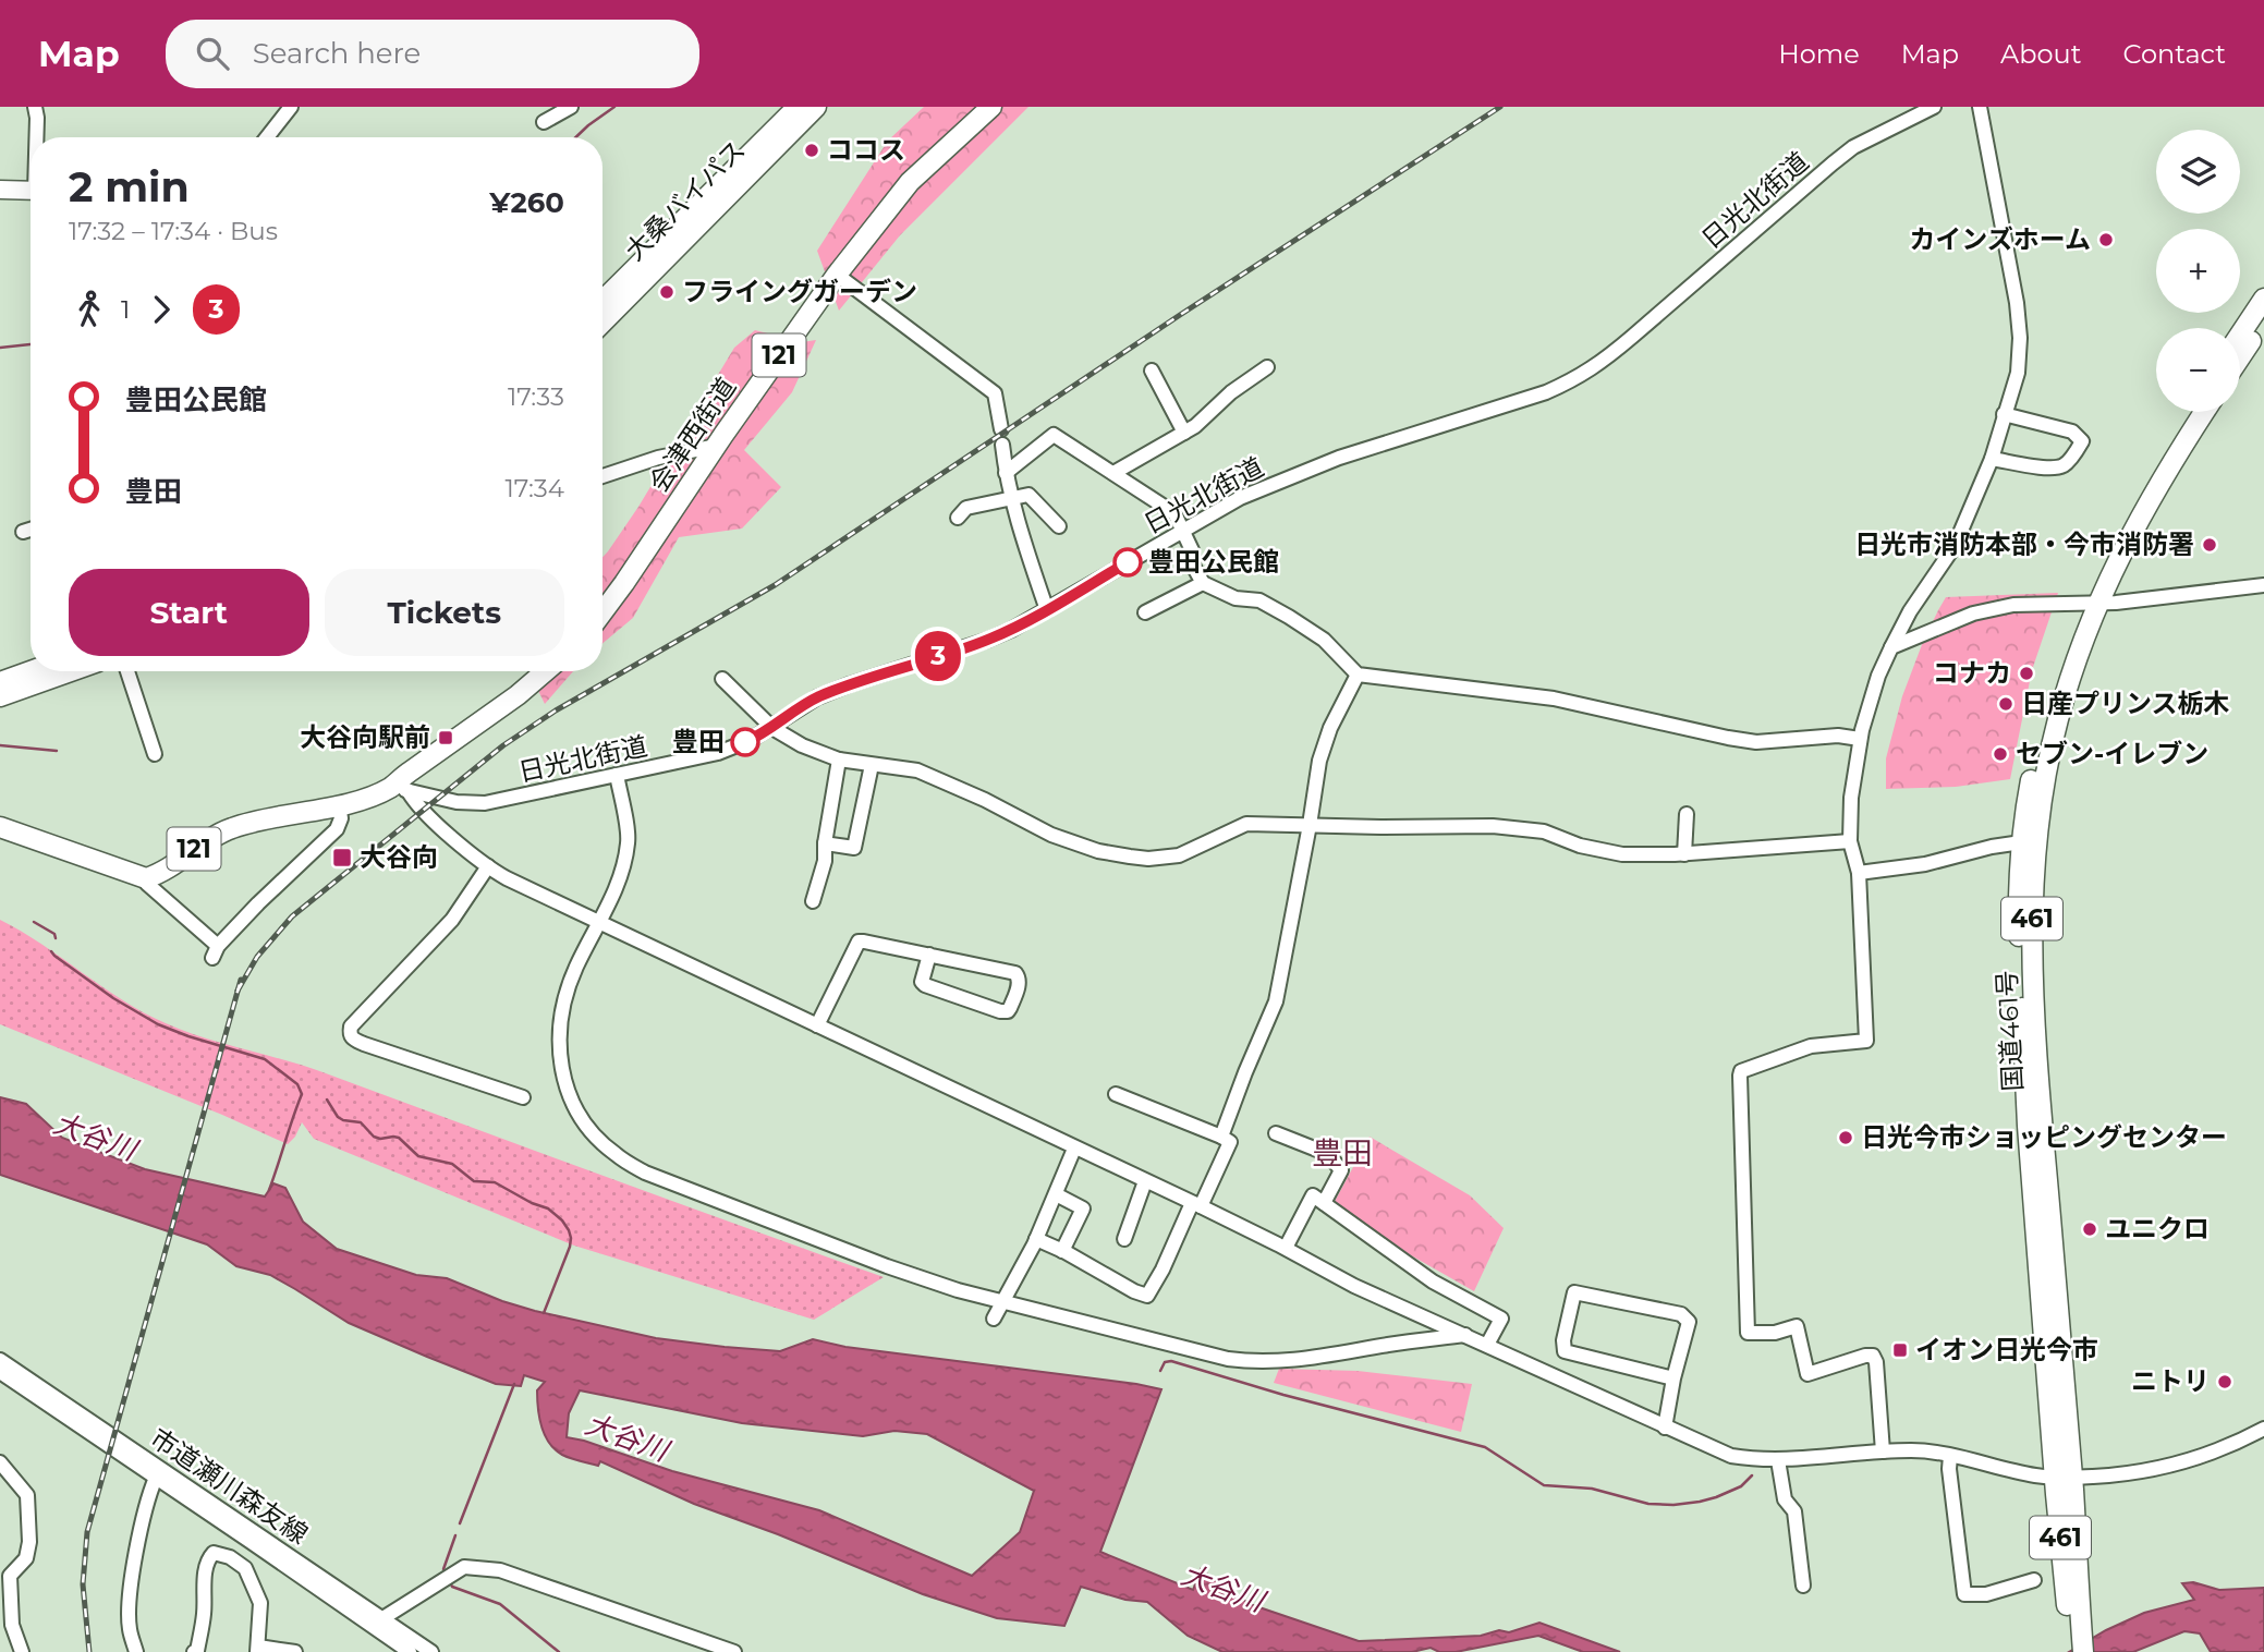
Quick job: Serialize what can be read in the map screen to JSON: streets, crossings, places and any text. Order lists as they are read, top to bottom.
{
  "streets": {
    "highway": [
      "大桑バイパス",
      "121",
      "会津西街道",
      "461",
      "国道461号"
    ],
    "street": ["日光北街道", "市道瀬川森友線"]
  },
  "crossings": [
    ["日光北街道", "121"]
  ],
  "districts": ["豊田"],
  "water": ["大谷川"],
  "places": {
    "other": [
      "ココス",
      "カインズホーム",
      "フライングガーデン",
      "日光市消防本部・今市消防署",
      "豊田公民館",
      "コナカ",
      "日産プリンス栃木",
      "豊田",
      "セブン-イレブン",
      "日光今市ショッピングセンター",
      "ユニクロ",
      "ニトリ"
    ],
    "transit": ["大谷向駅前", "大谷向", "イオン日光今市"]
  },
  "lines": ["bus line 3"],
  "page": {
    "header": "Map",
    "search": "Search here",
    "nav": [
      "Home",
      "Map",
      "About",
      "Contact"
    ],
    "on_map": "3",
    "map_buttons": ["+", "−"],
    "heading": ["2 min", "17:32 – 17:34 · Bus", "¥260"],
    "legs": ["1", "3"],
    "list": [
      {
        "name": "豊田公民館",
        "value": "17:33"
      },
      {
        "name": "豊田",
        "value": "17:34"
      }
    ],
    "buttons": ["Start", "Tickets"]
  }
}
